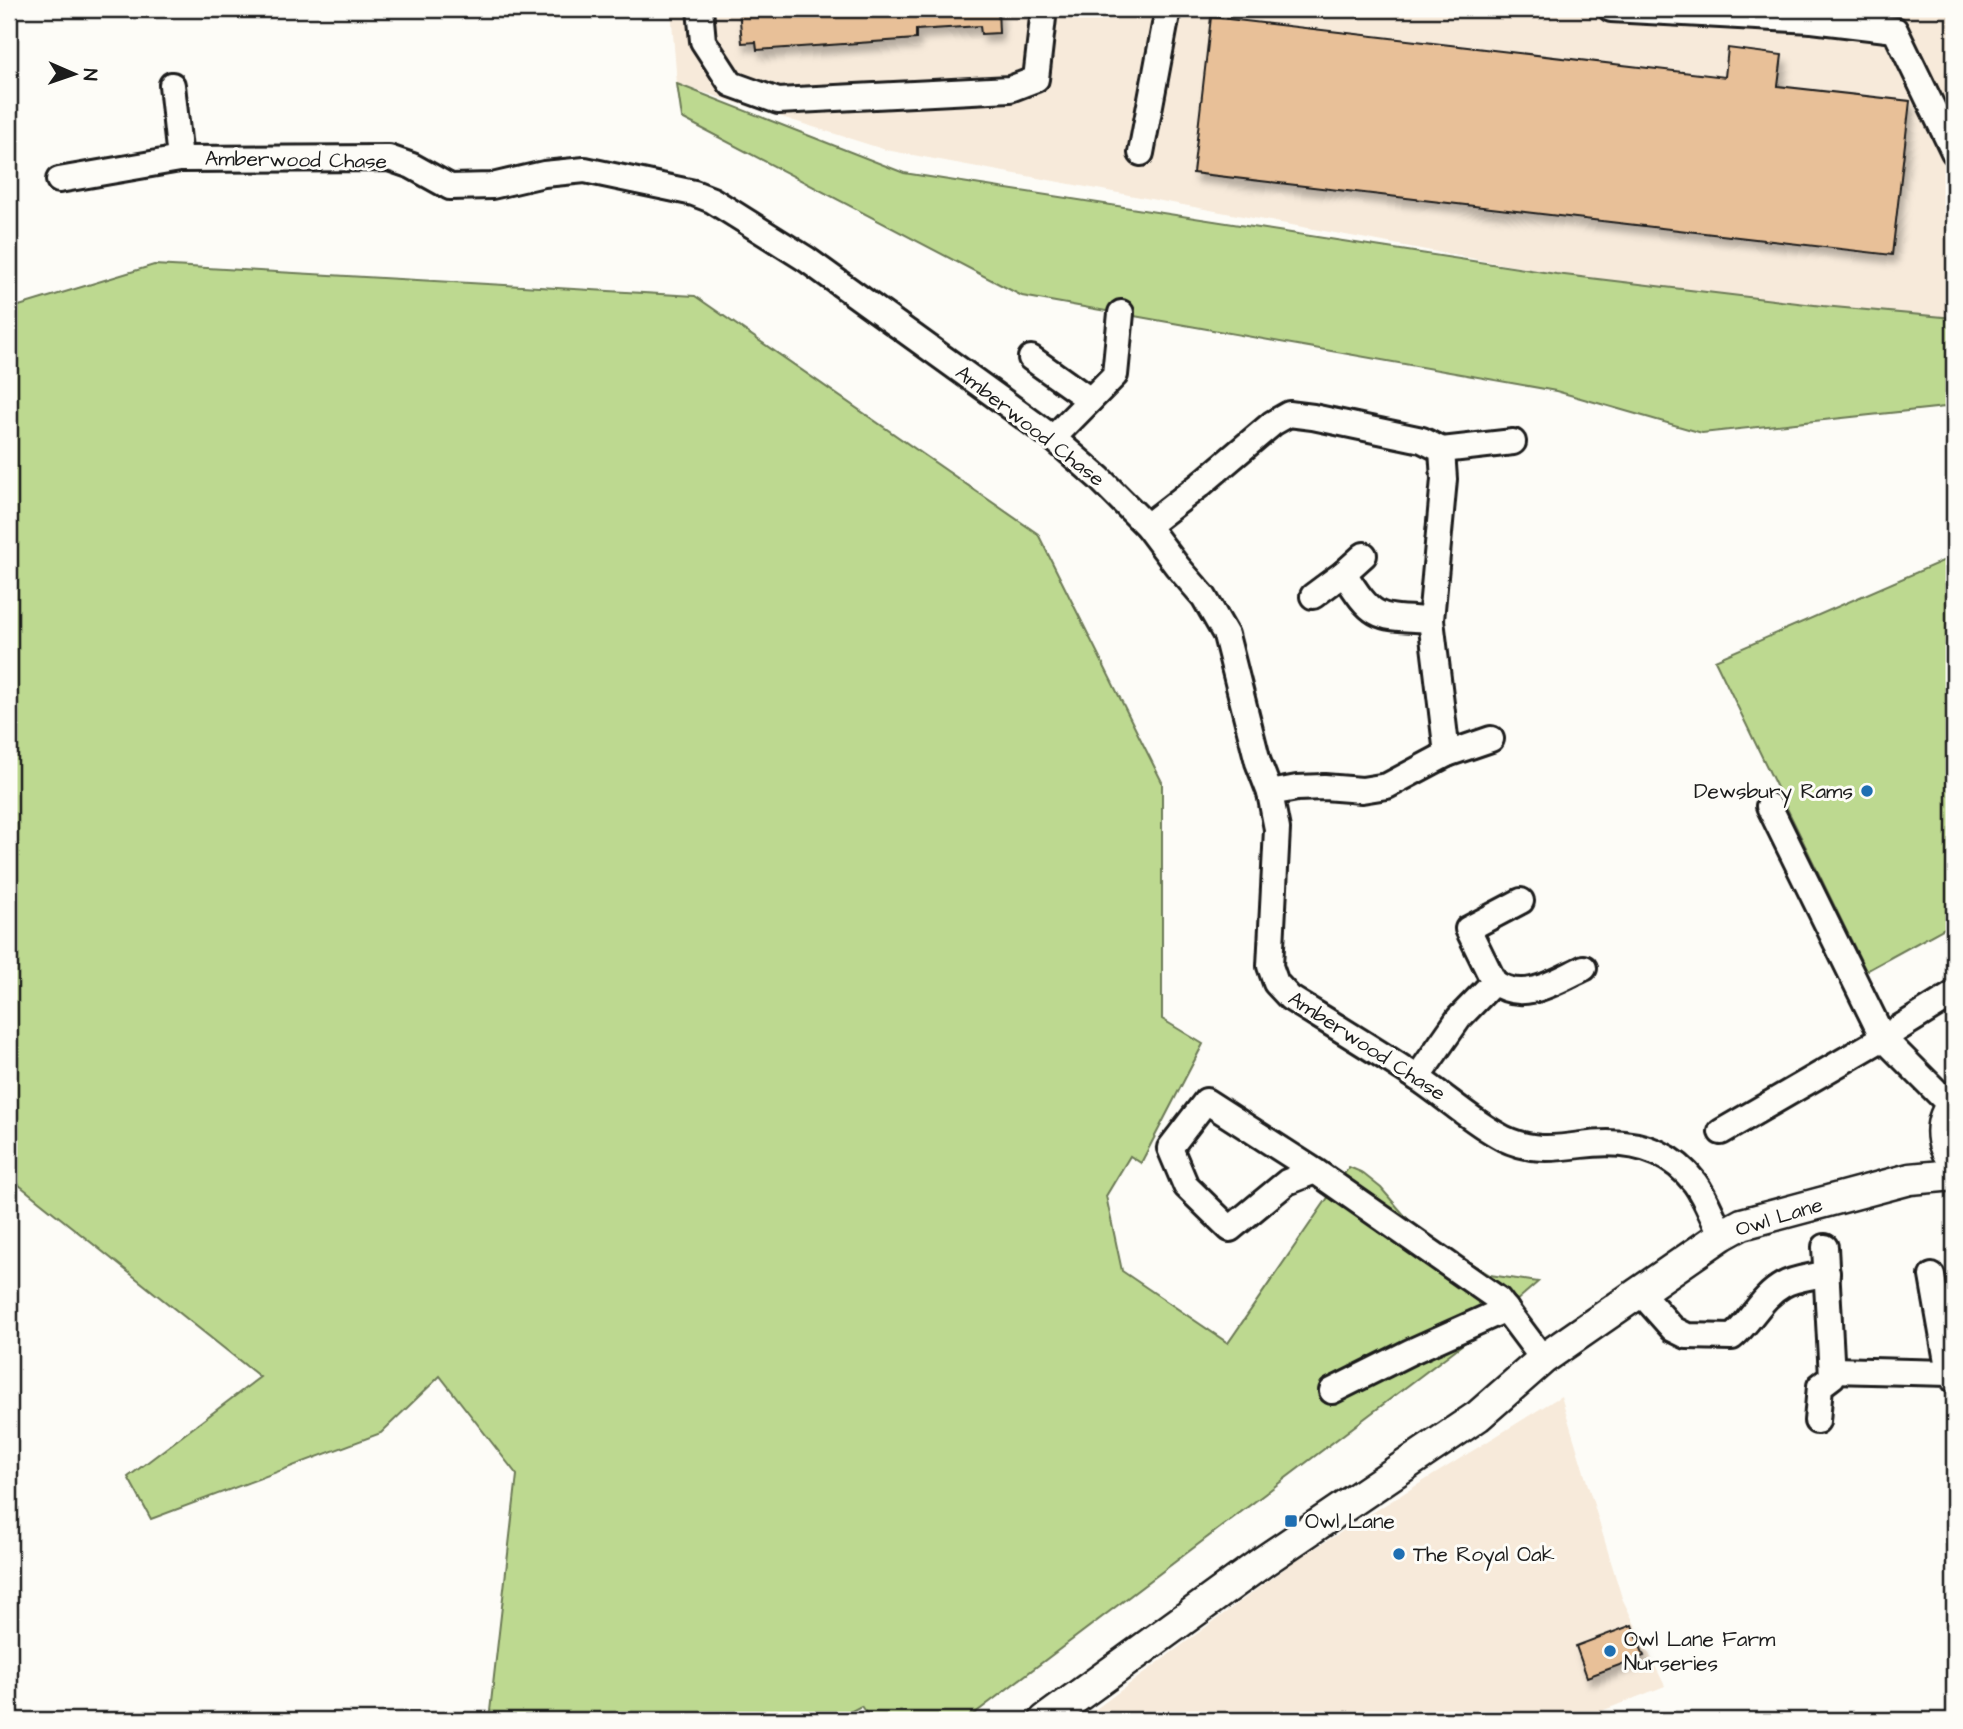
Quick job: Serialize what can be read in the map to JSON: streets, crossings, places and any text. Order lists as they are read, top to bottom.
{
  "streets": {
    "main road": ["Owl Lane"],
    "street": ["Amberwood Chase"]
  },
  "crossings": [
    ["Amberwood Chase", "Owl Lane"]
  ],
  "places": {
    "other": ["Dewsbury Rams", "The Royal Oak", "Owl Lane Farm Nurseries"],
    "transit": ["Owl Lane"]
  },
  "north": "right"
}
